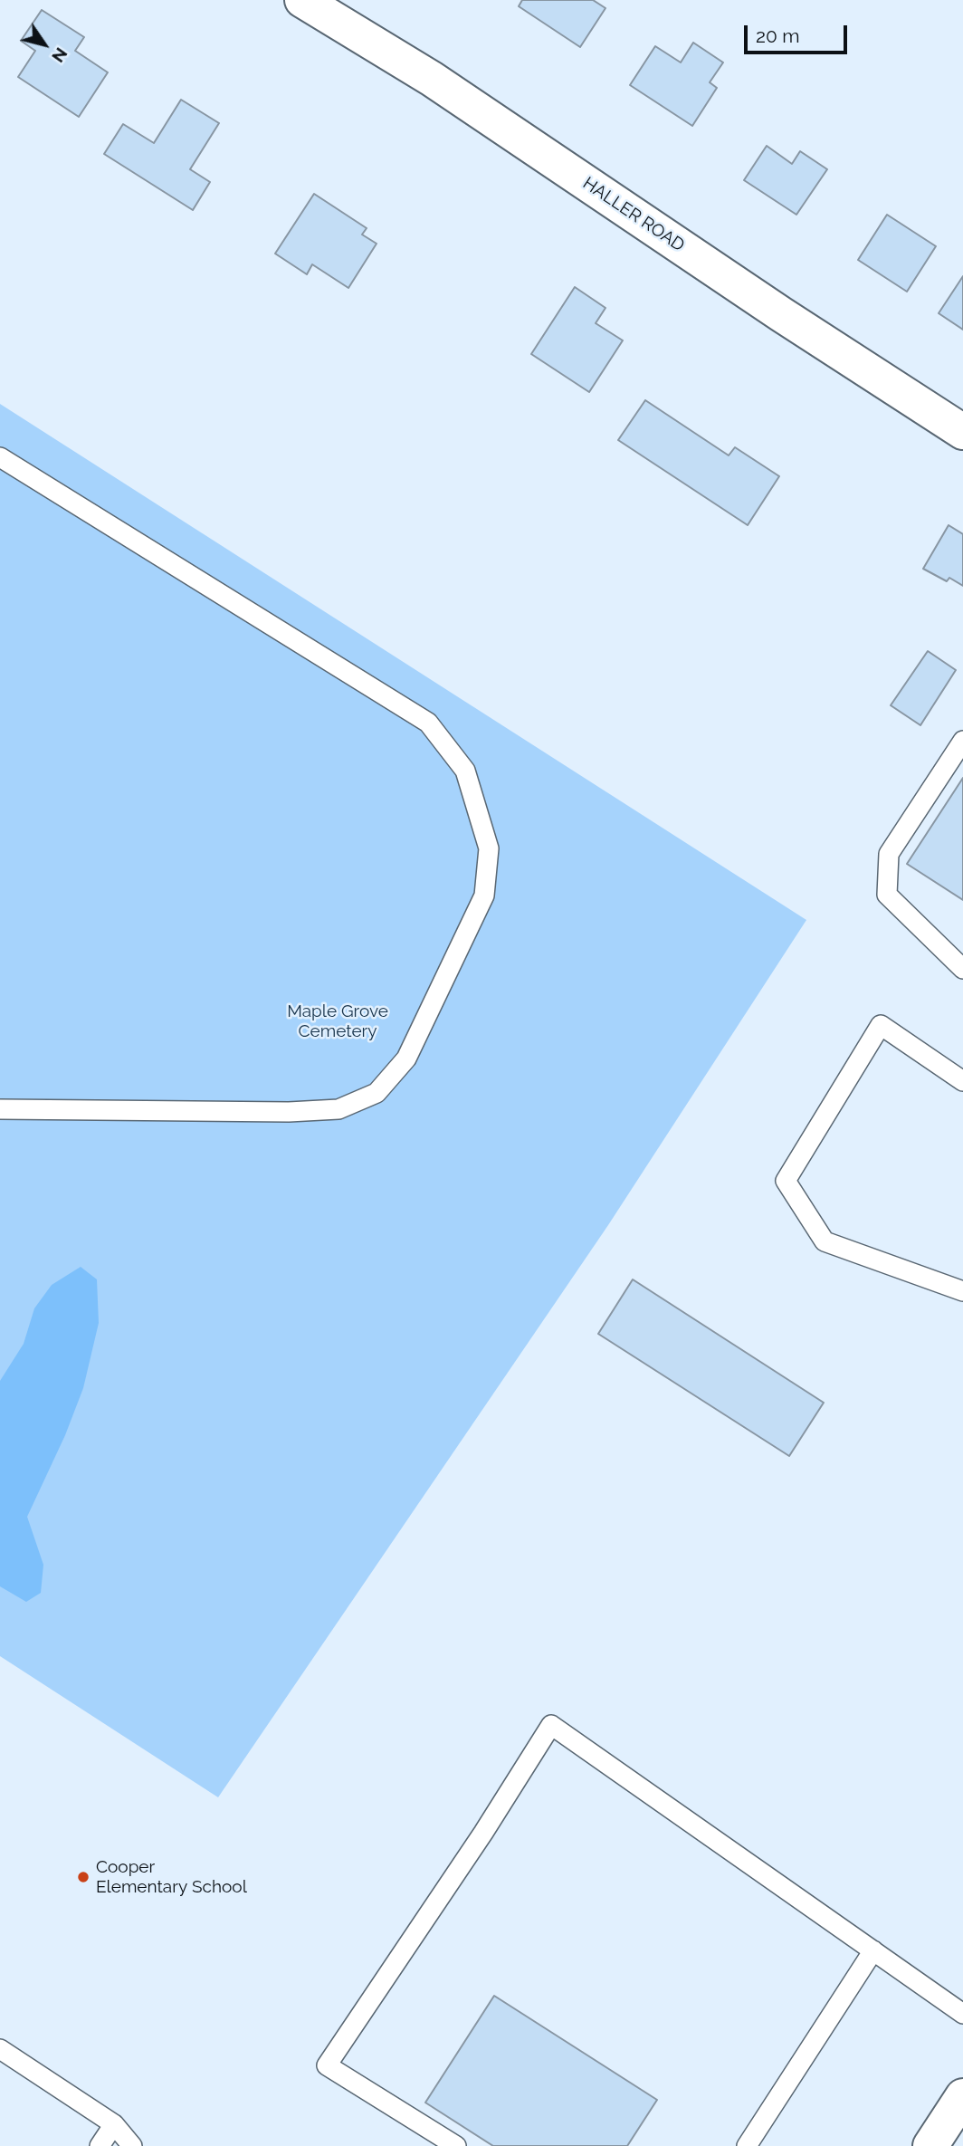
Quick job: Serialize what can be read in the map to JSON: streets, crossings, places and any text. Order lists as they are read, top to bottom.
{
  "streets": {
    "street": ["HALLER ROAD"]
  },
  "parks": ["Maple Grove Cemetery"],
  "places": ["Cooper Elementary School"],
  "scale_bar": "20 m",
  "north": "bottom right"
}
